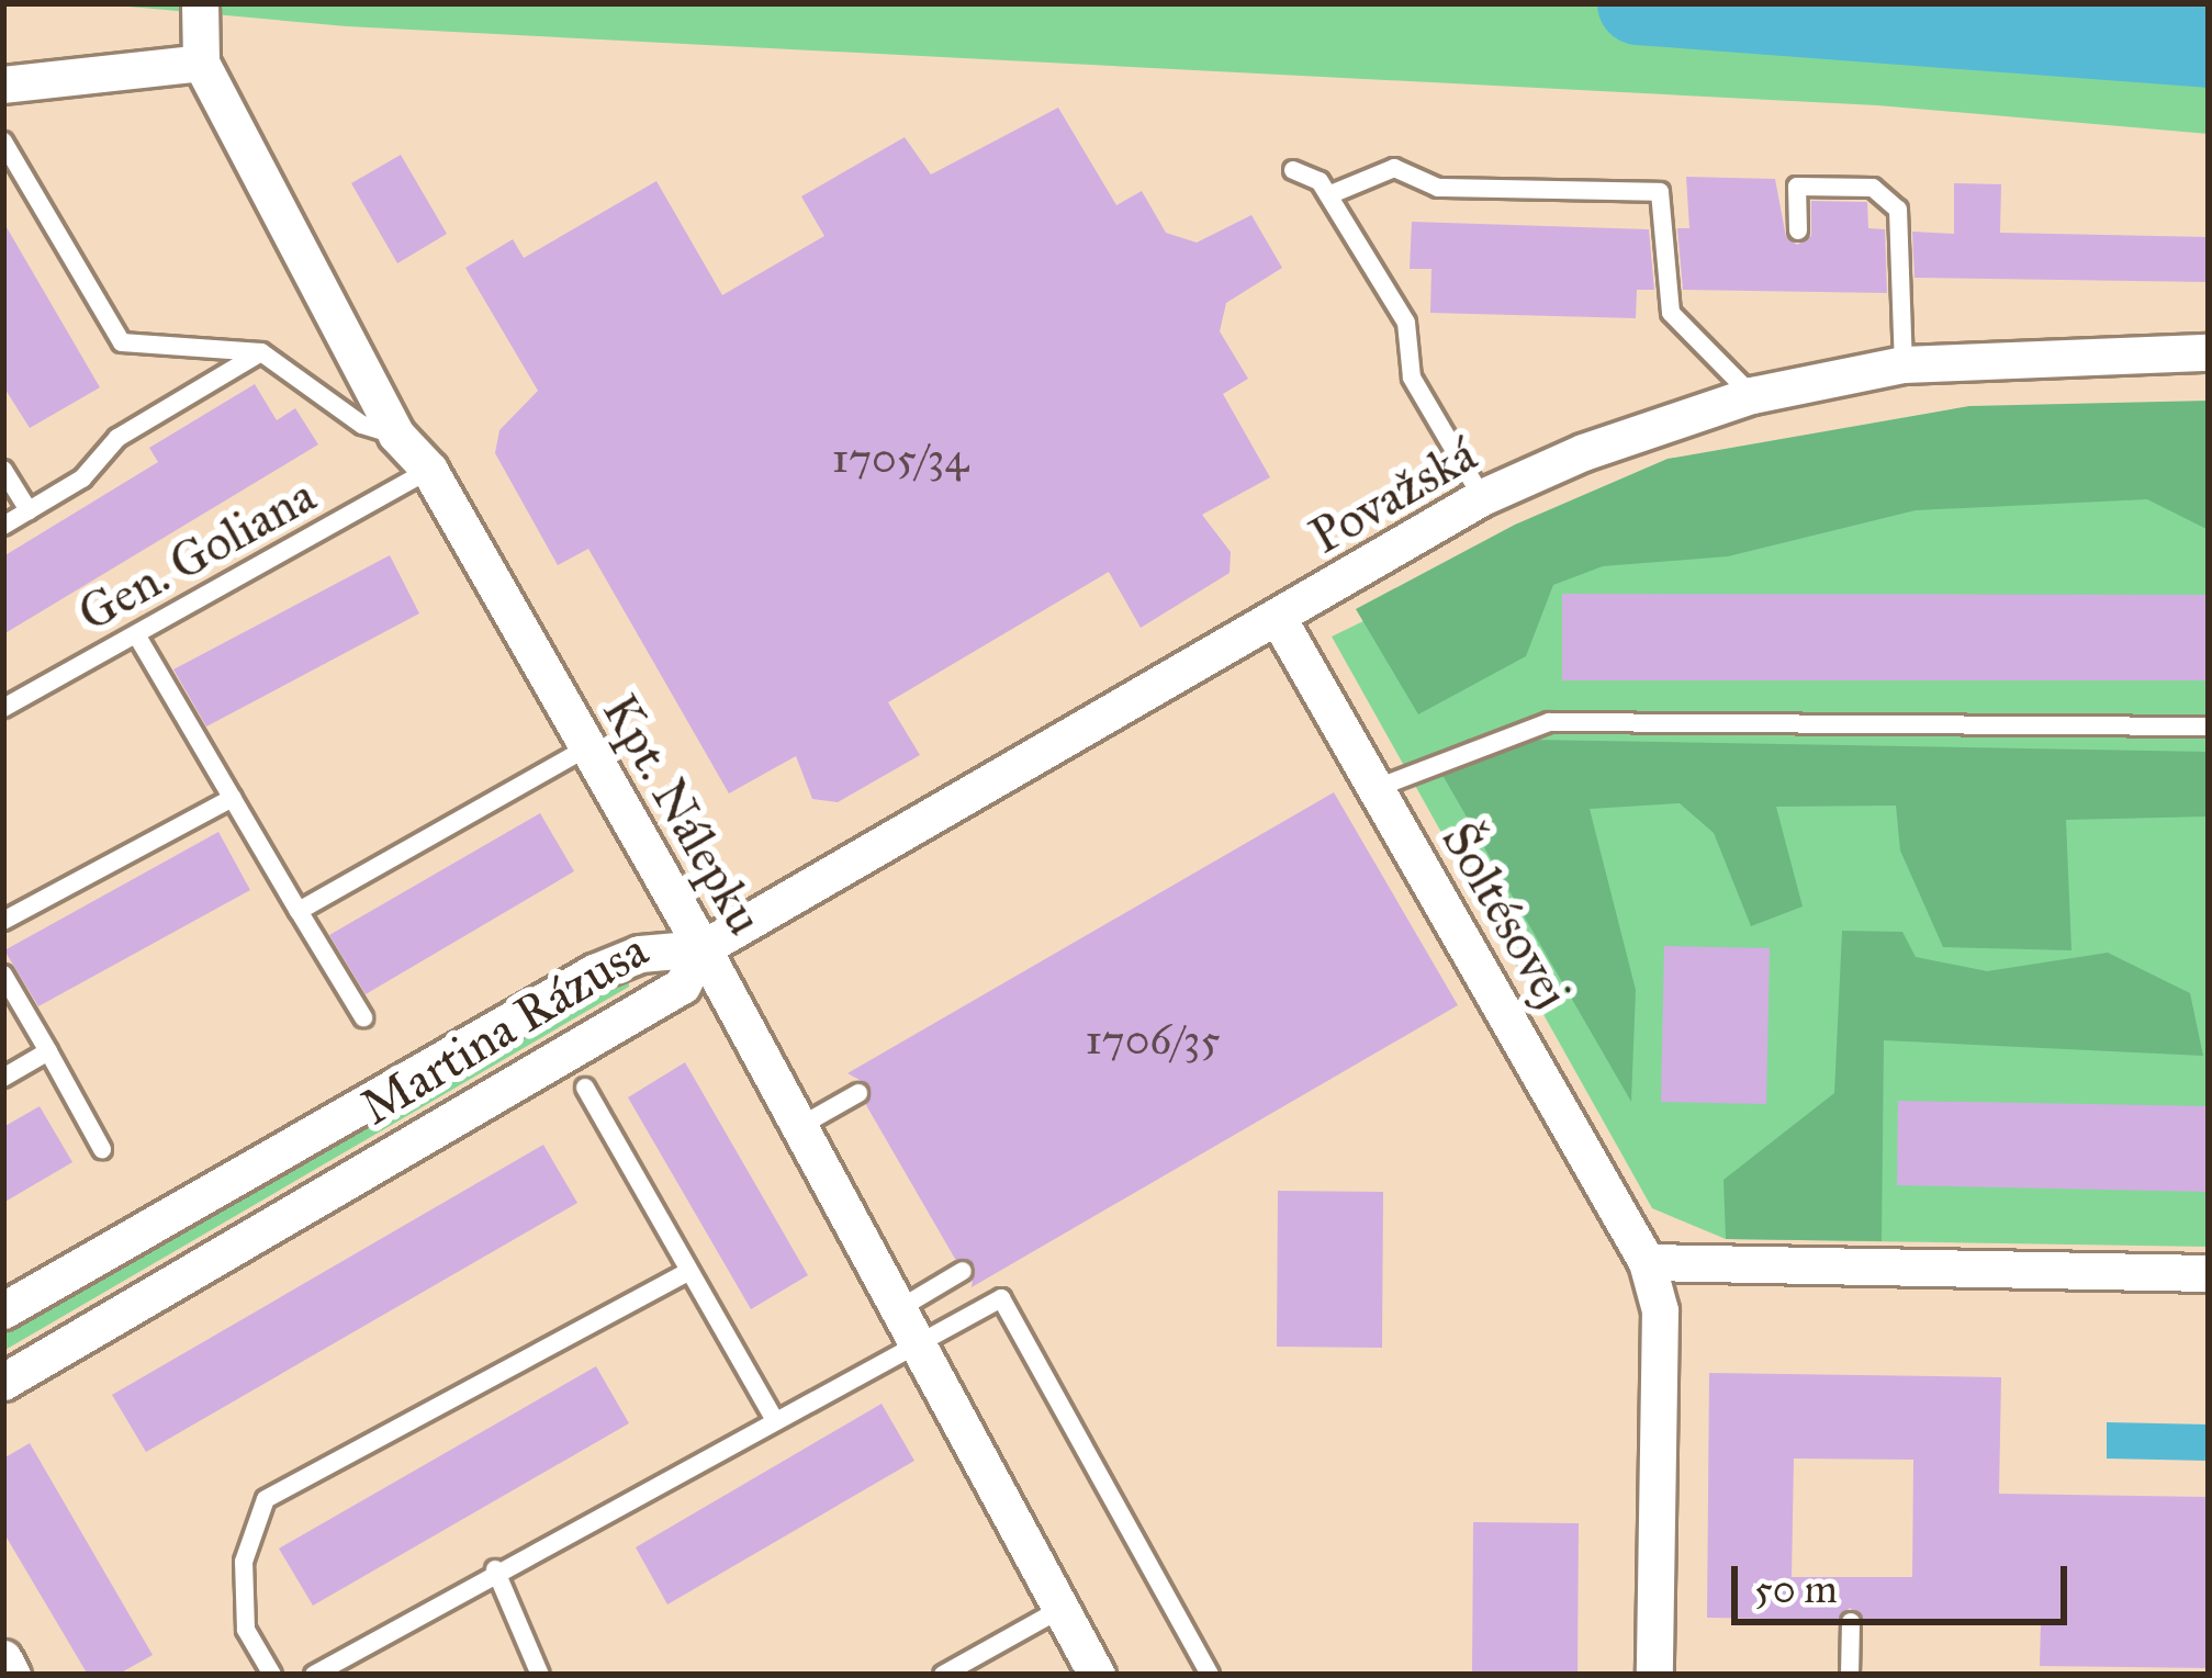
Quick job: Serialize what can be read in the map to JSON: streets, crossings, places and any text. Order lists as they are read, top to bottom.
{
  "streets": {
    "street": [
      "Považská",
      "Kpt. Nálepku",
      "Šoltésovej",
      "Martina Rázusa"
    ],
    "lane": ["Gen. Goliana"]
  },
  "crossings": [
    ["Považská", "Kpt. Nálepku"],
    ["Považská", "Šoltésovej"],
    ["Považská", "Martina Rázusa"],
    ["Gen. Goliana", "Kpt. Nálepku"],
    ["Kpt. Nálepku", "Martina Rázusa"]
  ],
  "house_numbers": ["1705/34", "1706/35"],
  "scale_bar": "50 m"
}
